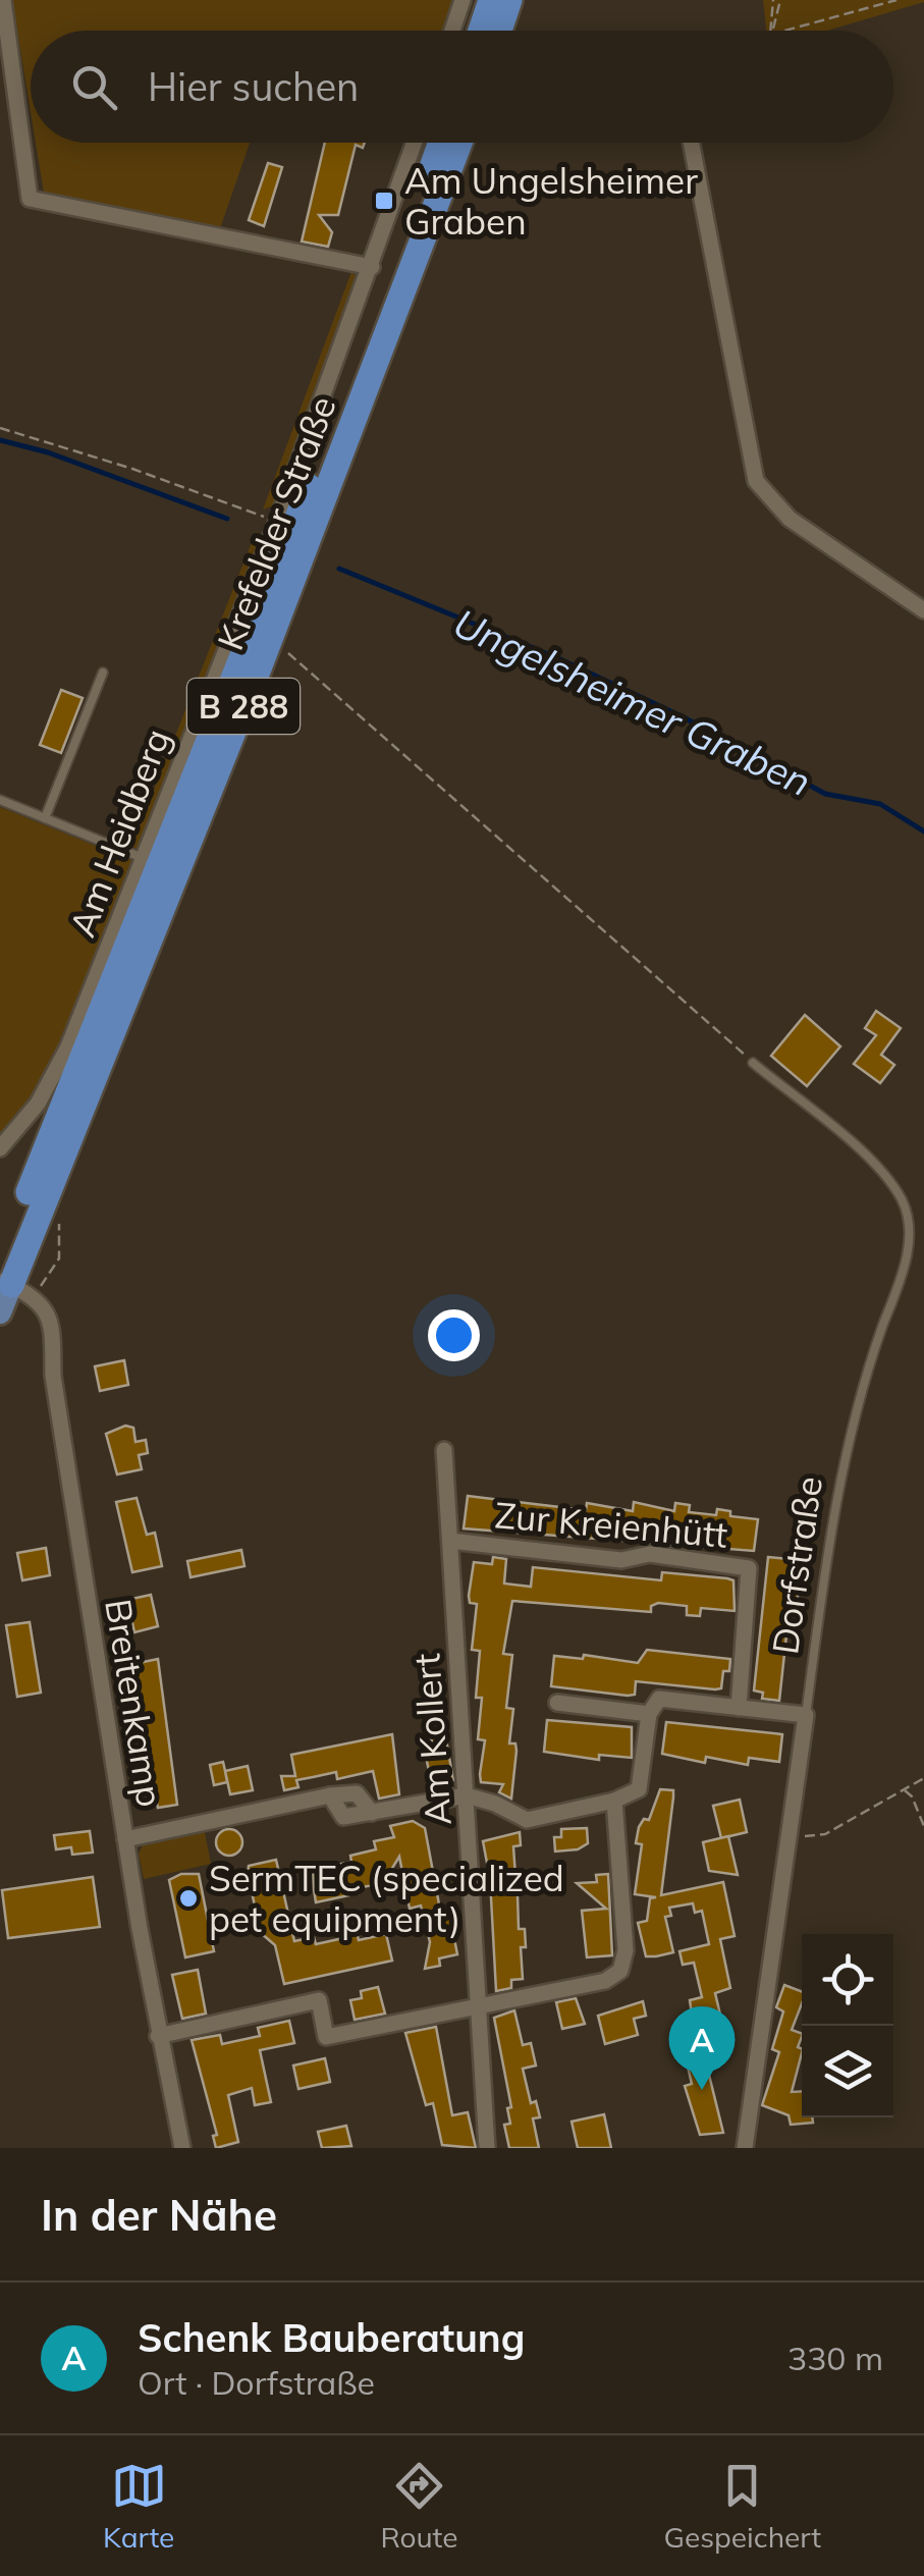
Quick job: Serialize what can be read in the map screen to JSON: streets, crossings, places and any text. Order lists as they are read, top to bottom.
{
  "streets": {
    "highway": ["Krefelder Straße", "B 288"],
    "street": [
      "Am Heidberg",
      "Zur Kreienhütt",
      "Dorfstraße",
      "Breitenkamp",
      "Am Kollert"
    ]
  },
  "crossings": [
    ["Krefelder Straße", "Breitenkamp"],
    ["Zur Kreienhütt", "Am Kollert"]
  ],
  "water": ["Ungelsheimer Graben"],
  "places": {
    "transit": ["Am Ungelsheimer Graben"],
    "other": ["SermTEC (specialized pet equipment)"]
  },
  "page": {
    "search": "Hier suchen",
    "pins": "A",
    "heading": "In der Nähe",
    "list": [
      {
        "mark": "A",
        "name": "Schenk Bauberatung",
        "note": "Ort · Dorfstraße",
        "value": "330 m"
      }
    ],
    "nav": ["Karte", "Route", "Gespeichert"]
  }
}
